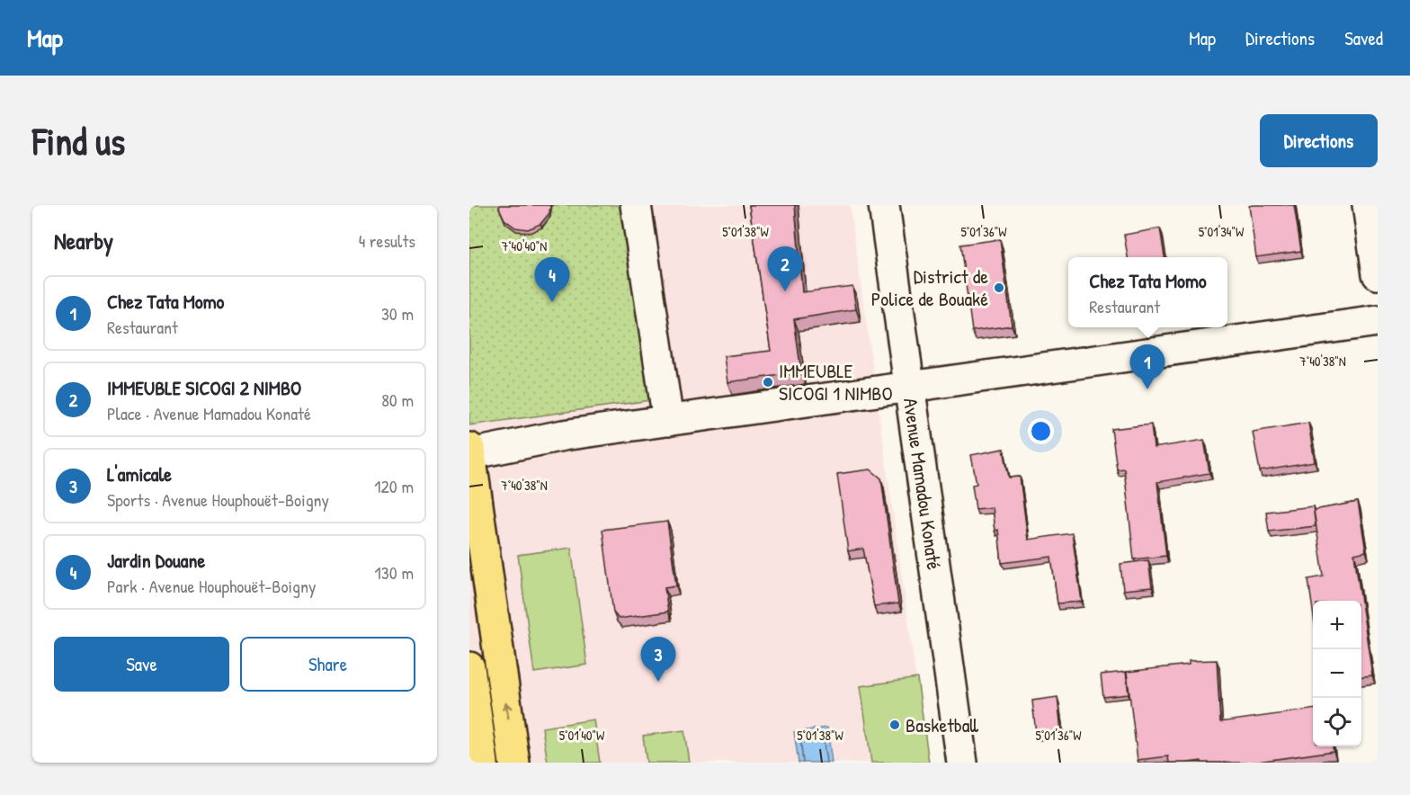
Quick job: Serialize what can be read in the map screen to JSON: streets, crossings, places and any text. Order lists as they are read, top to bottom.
{
  "streets": {
    "street": ["Avenue Mamadou Konaté"]
  },
  "places": ["District de Police de Bouaké", "IMMEUBLE SICOGI 1 NIMBO", "Basketball"],
  "page": {
    "header": "Map",
    "nav": ["Map", "Directions", "Saved"],
    "buttons": [
      "Directions",
      ["Save", "Share"]
    ],
    "title": "Find us",
    "heading": ["Nearby", "4 results"],
    "pins": [
      "2",
      "4",
      "1",
      "3"
    ],
    "popup": ["Chez Tata Momo", "Restaurant"],
    "list": [
      {
        "mark": "1",
        "name": "Chez Tata Momo",
        "note": "Restaurant",
        "value": "30 m"
      },
      {
        "mark": "2",
        "name": "IMMEUBLE SICOGI 2 NIMBO",
        "note": "Place · Avenue Mamadou Konaté",
        "value": "80 m"
      },
      {
        "mark": "3",
        "name": "L'amicale",
        "note": "Sports · Avenue Houphouët-Boigny",
        "value": "120 m"
      },
      {
        "mark": "4",
        "name": "Jardin Douane",
        "note": "Park · Avenue Houphouët-Boigny",
        "value": "130 m"
      }
    ],
    "map_buttons": ["+", "−"]
  },
  "coordinates": [
    "5°01'38\"W",
    "5°01'36\"W",
    "5°01'34\"W",
    "7°40'40\"N",
    "7°40'38\"N",
    "5°01'40\"W"
  ]
}
